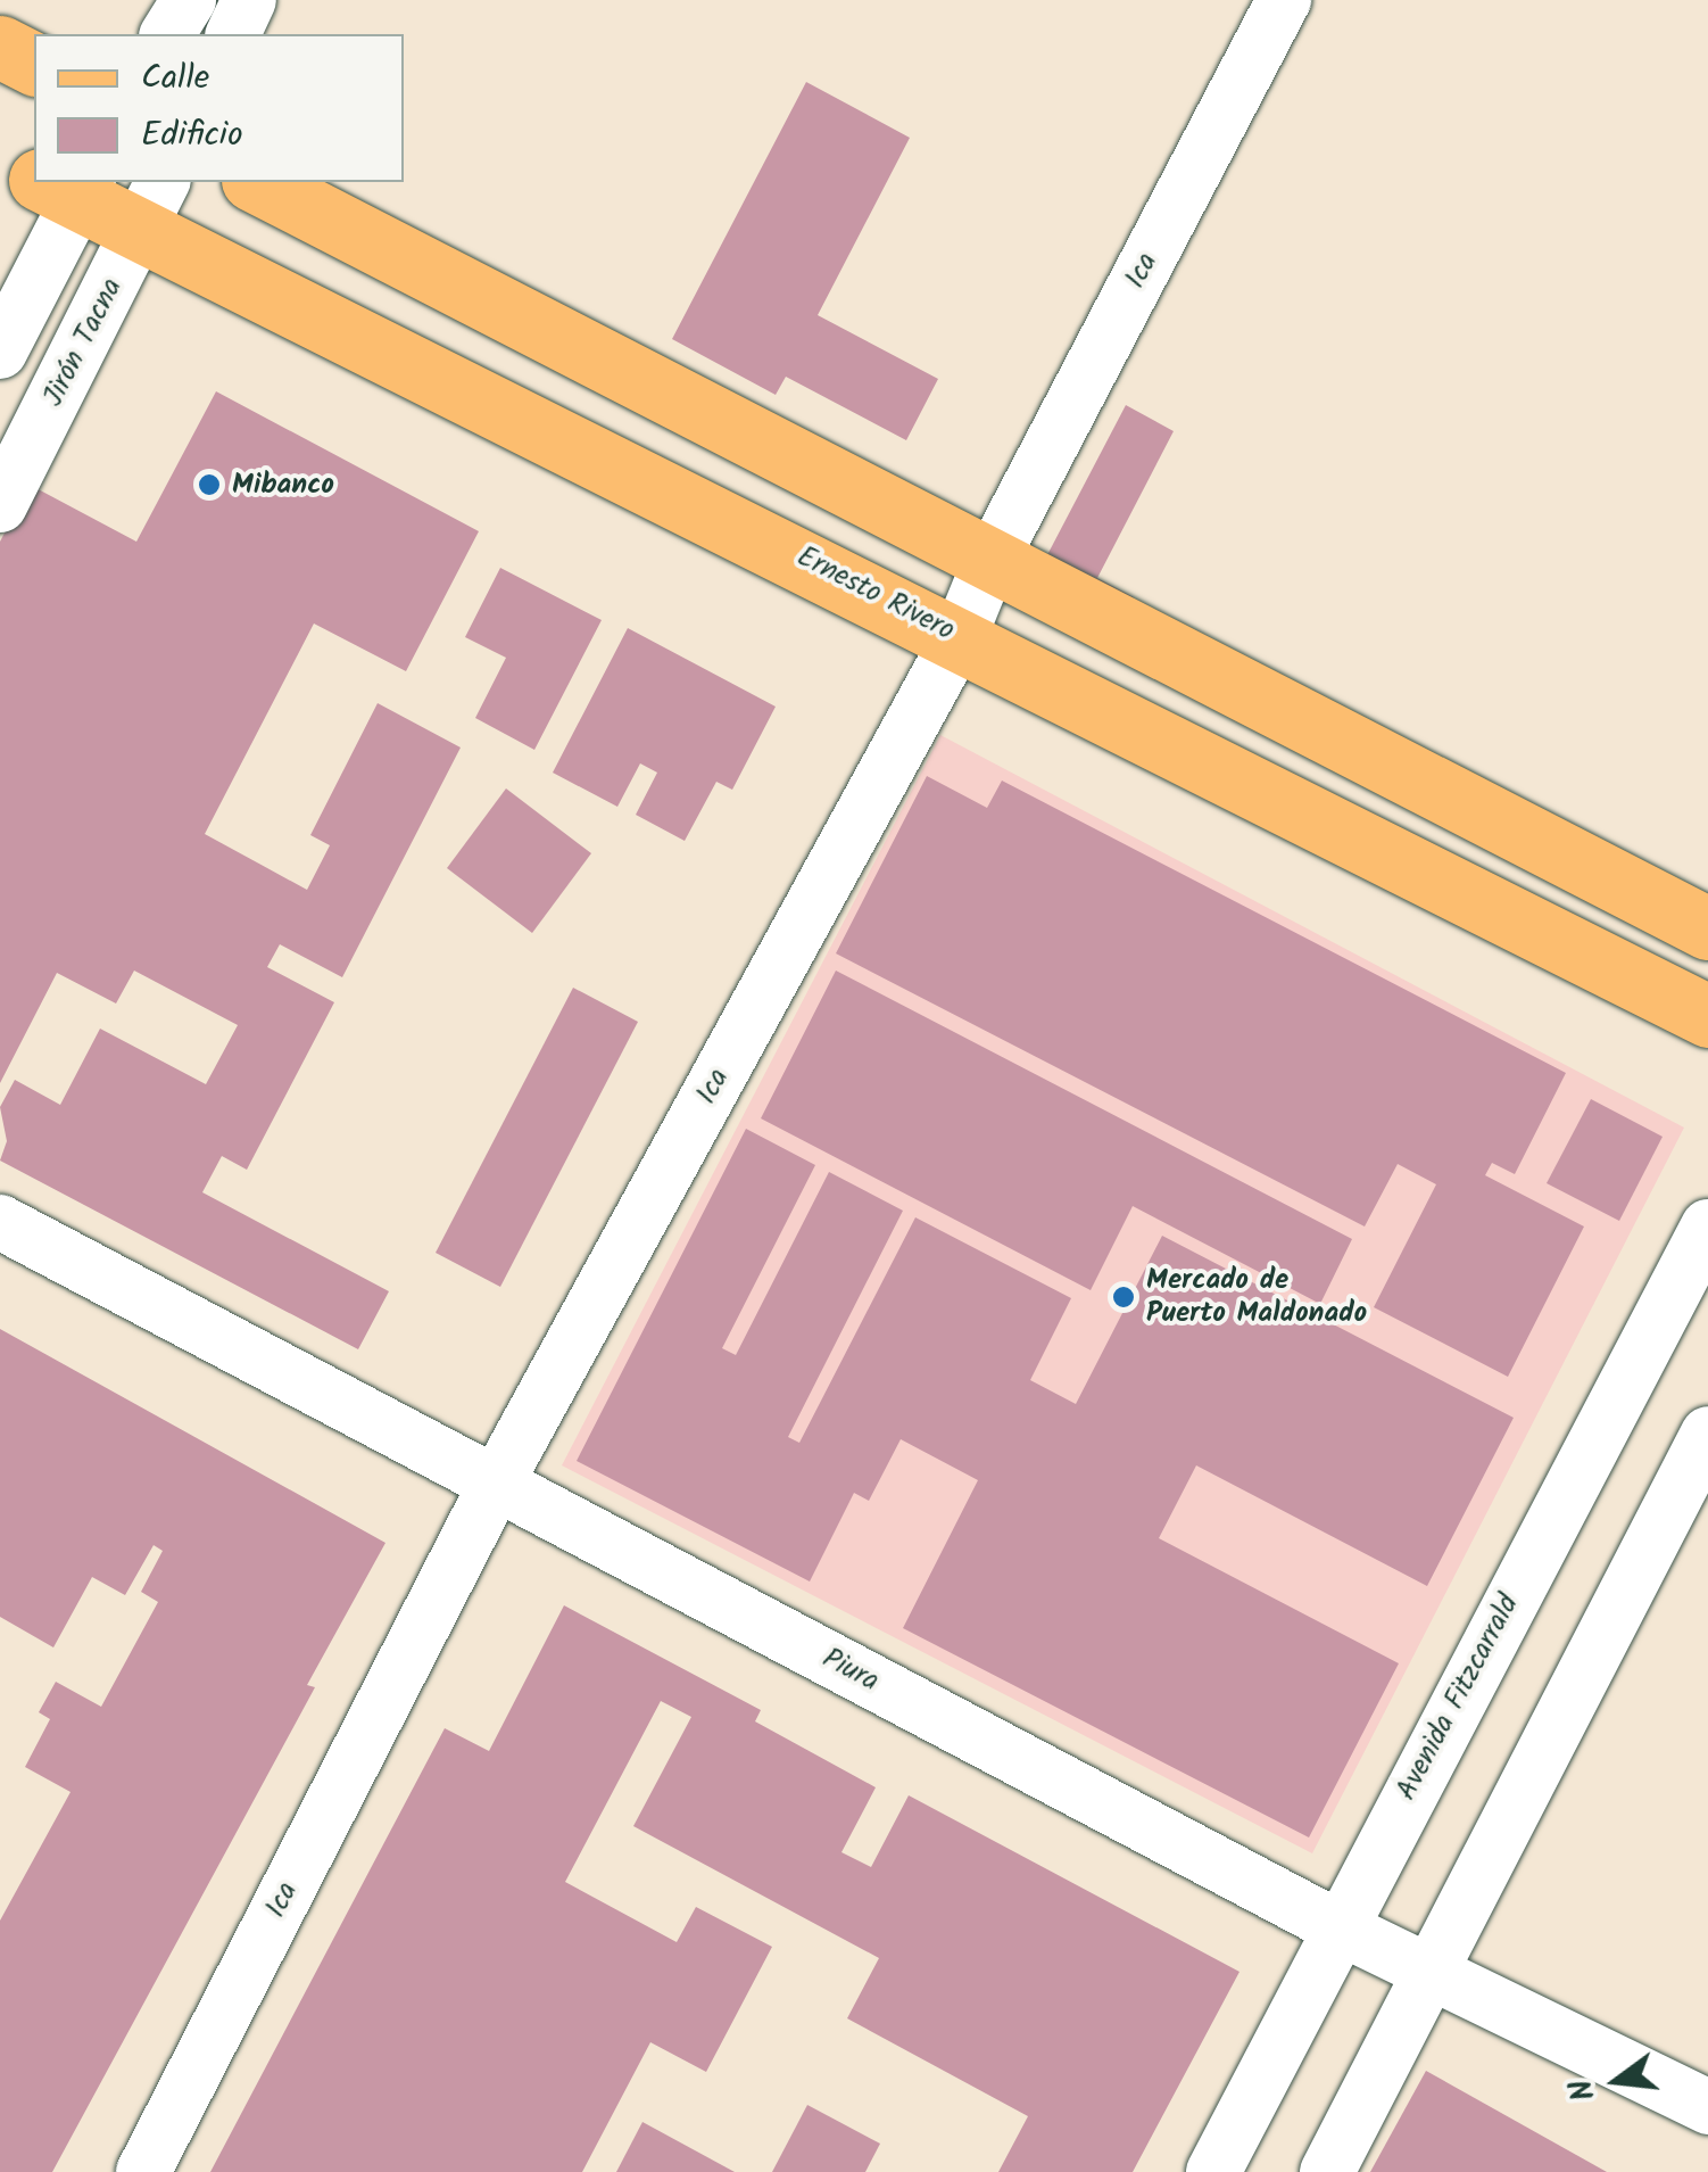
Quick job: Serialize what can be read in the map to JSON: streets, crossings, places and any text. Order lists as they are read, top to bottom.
{
  "streets": {
    "main road": ["Ernesto Rivero"],
    "street": [
      "Ica",
      "Jirón Tacna",
      "Piura",
      "Avenida Fitzcarrald"
    ]
  },
  "crossings": [
    ["Ica", "Ernesto Rivero"],
    ["Ica", "Piura"],
    ["Jirón Tacna", "Ernesto Rivero"],
    ["Piura", "Avenida Fitzcarrald"]
  ],
  "places": ["Mibanco", "Mercado de Puerto Maldonado"],
  "legend": ["Calle", "Edificio"],
  "north": "left"
}
